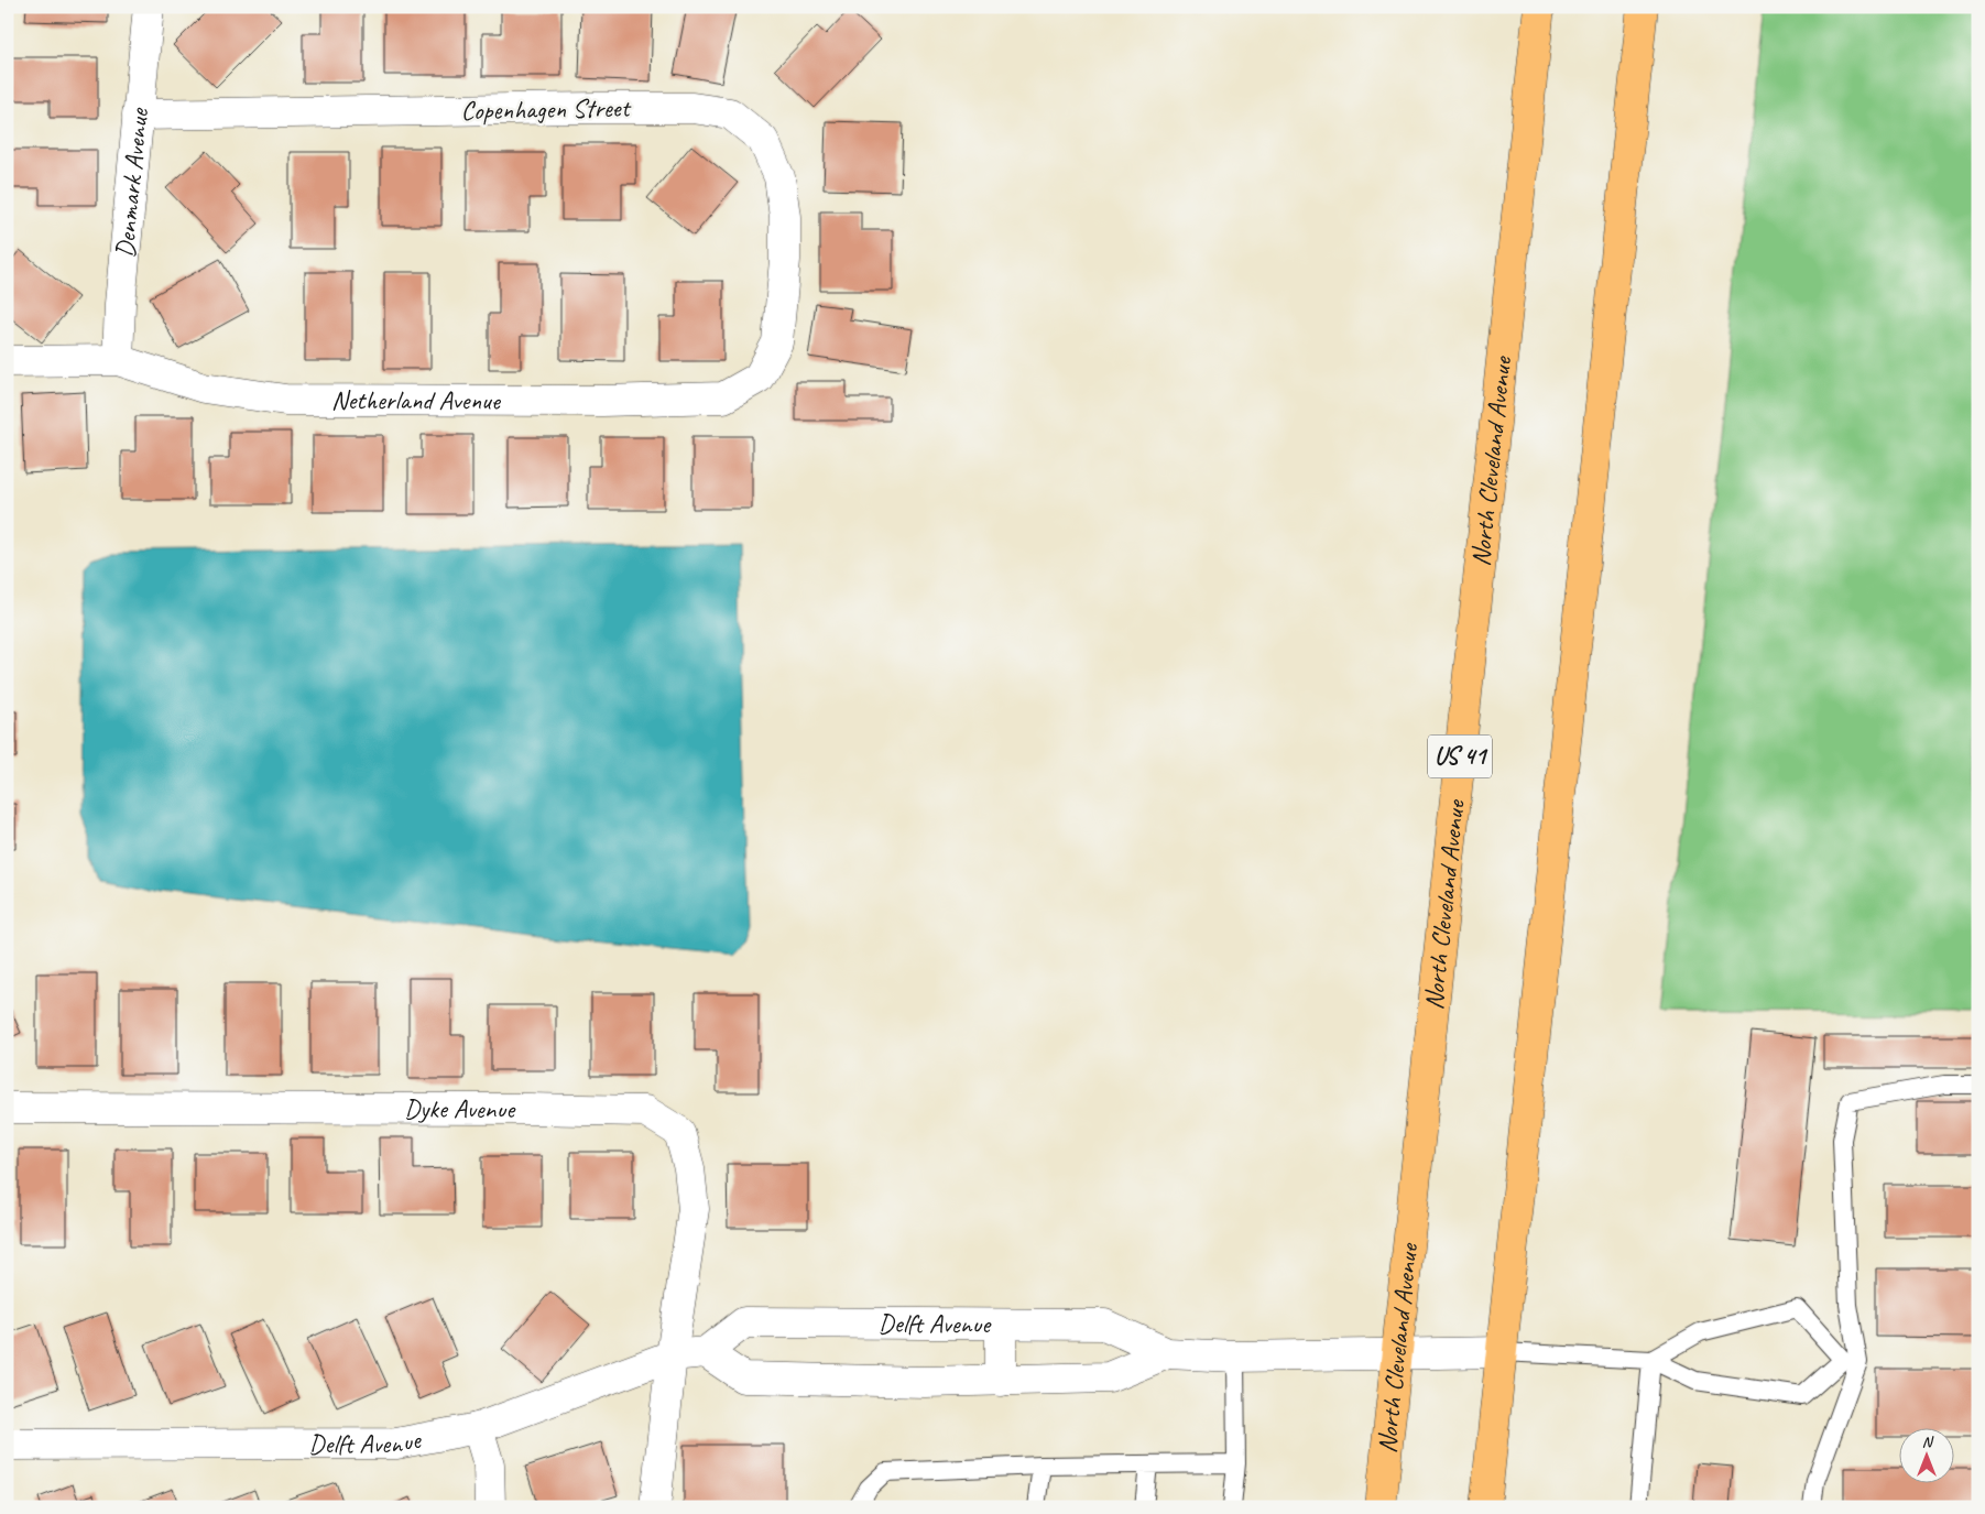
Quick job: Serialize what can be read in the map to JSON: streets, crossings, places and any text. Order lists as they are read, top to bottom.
{
  "streets": {
    "main road": ["North Cleveland Avenue", "US 41"],
    "street": [
      "Copenhagen Street",
      "Denmark Avenue",
      "Netherland Avenue",
      "Dyke Avenue",
      "Delft Avenue"
    ]
  },
  "crossings": [
    ["Copenhagen Street", "Denmark Avenue"],
    ["Copenhagen Street", "Netherland Avenue"],
    ["Denmark Avenue", "Netherland Avenue"],
    ["North Cleveland Avenue", "Delft Avenue"],
    ["Dyke Avenue", "Delft Avenue"]
  ],
  "north": "top"
}
